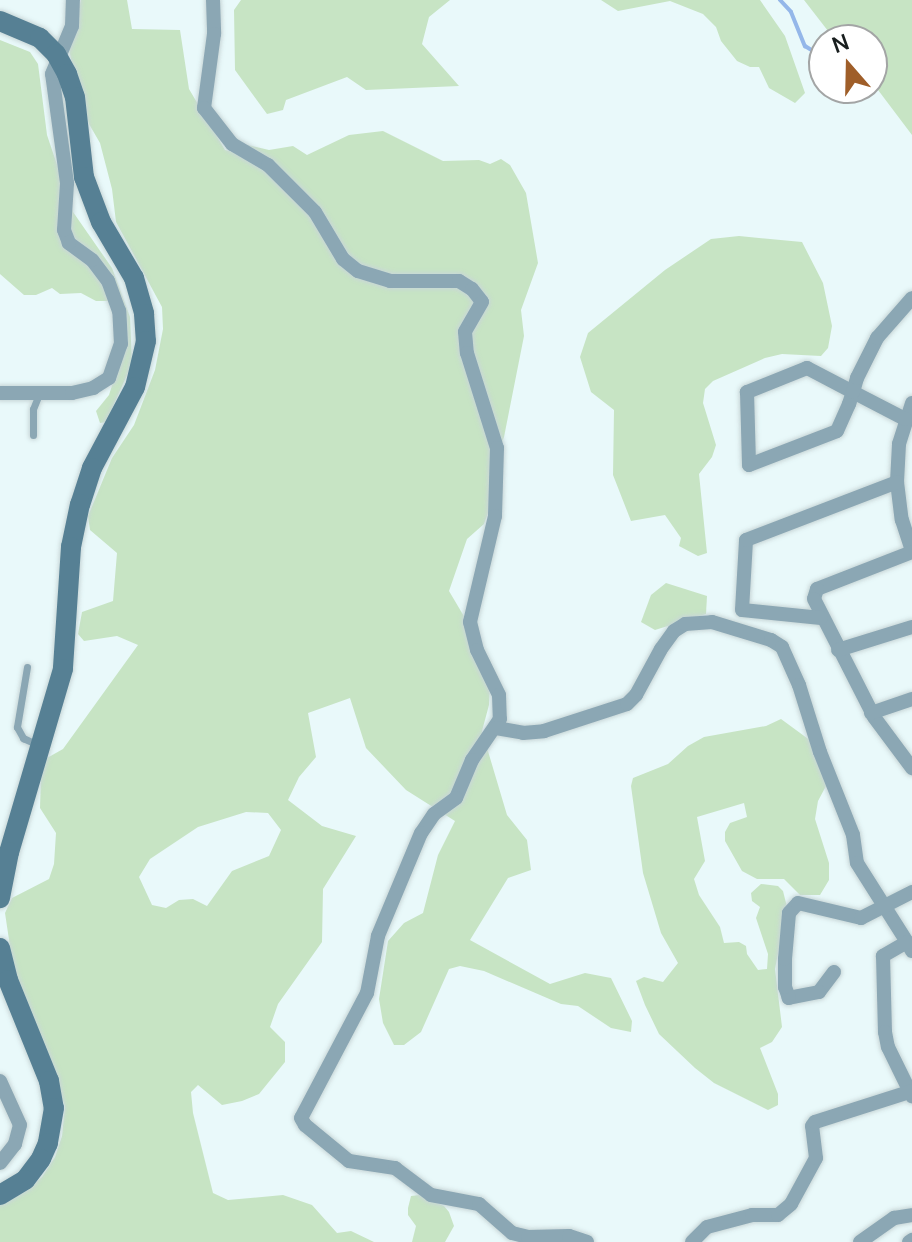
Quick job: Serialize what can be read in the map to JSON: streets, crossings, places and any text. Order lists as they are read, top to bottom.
{
  "north": "top"
}
